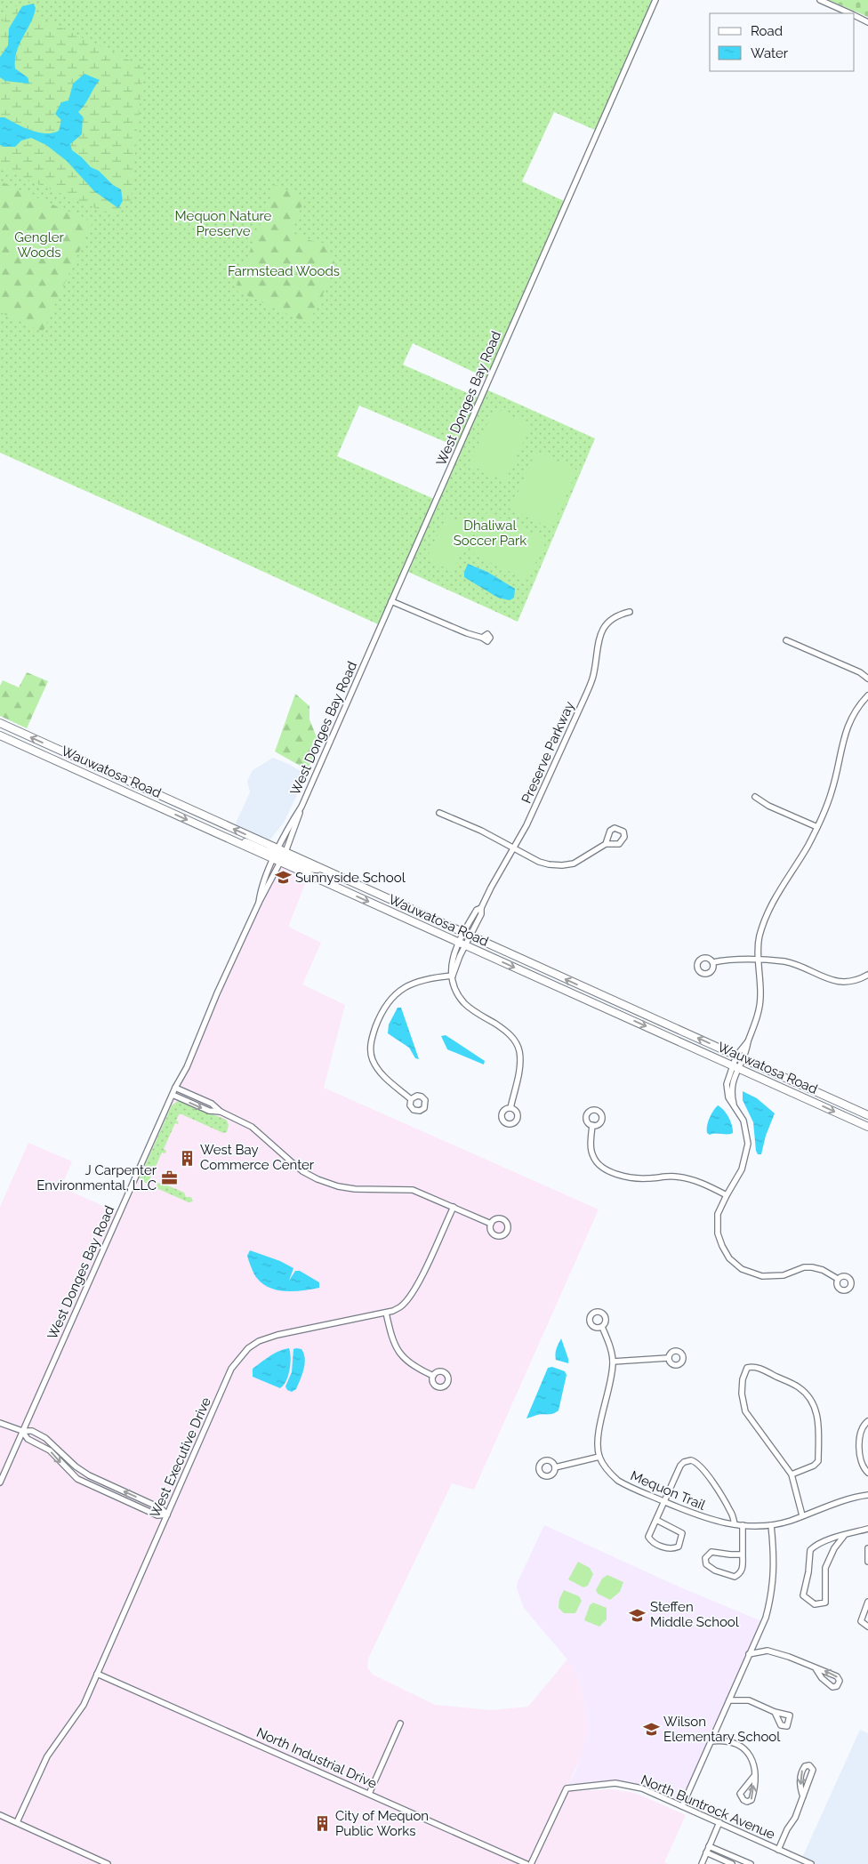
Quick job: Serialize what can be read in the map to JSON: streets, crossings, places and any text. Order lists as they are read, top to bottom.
{
  "streets": {
    "main road": ["Wauwatosa Road"],
    "street": [
      "West Donges Bay Road",
      "Preserve Parkway",
      "West Executive Drive",
      "Mequon Trail",
      "North Industrial Drive",
      "North Buntrock Avenue"
    ]
  },
  "crossings": [
    ["West Donges Bay Road", "Wauwatosa Road"],
    ["Preserve Parkway", "Wauwatosa Road"],
    ["West Executive Drive", "North Industrial Drive"]
  ],
  "parks": [
    "Mequon Nature Preserve",
    "Gengler Woods",
    "Farmstead Woods",
    "Dhaliwal Soccer Park"
  ],
  "places": {
    "school or university": ["Sunnyside School", "Steffen Middle School", "Wilson Elementary School"],
    "building": ["West Bay Commerce Center", "City of Mequon Public Works"],
    "office": ["J Carpenter Environmental, LLC"]
  },
  "legend": ["Road", "Water"]
}
